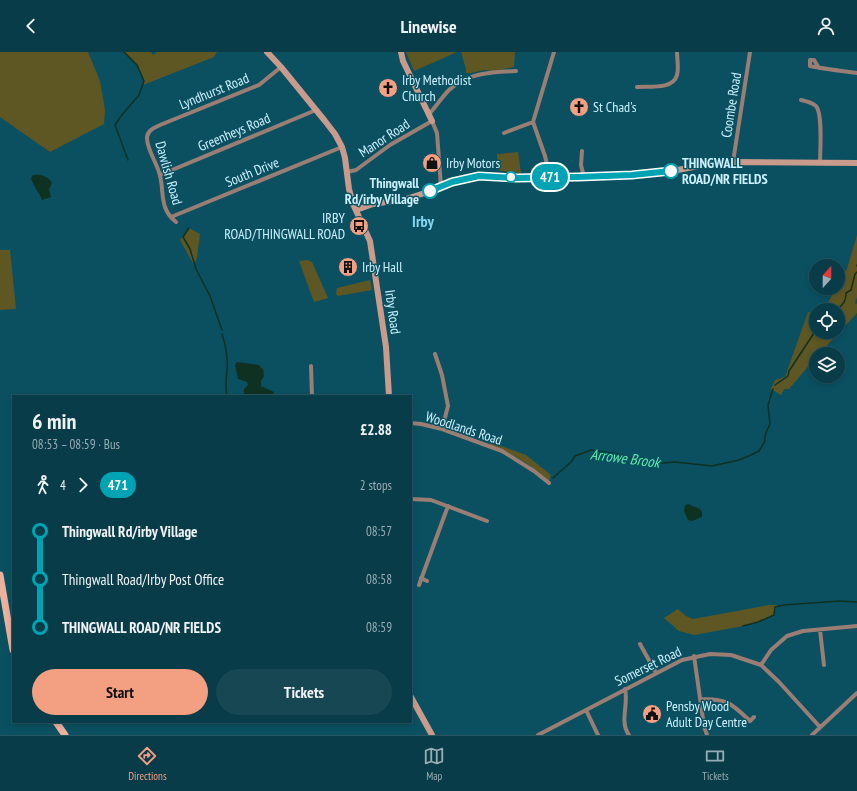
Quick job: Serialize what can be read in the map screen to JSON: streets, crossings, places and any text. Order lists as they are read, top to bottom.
{
  "streets": {
    "street": [
      "Lyndhurst Road",
      "Coombe Road",
      "Greenheys Road",
      "Manor Road",
      "South Drive",
      "Dawlish Road",
      "Irby Road",
      "Woodlands Road",
      "Somerset Road"
    ]
  },
  "crossings": [
    ["Lyndhurst Road", "Dawlish Road"],
    ["Lyndhurst Road", "Irby Road"],
    ["Greenheys Road", "Dawlish Road"],
    ["Greenheys Road", "Irby Road"],
    ["Manor Road", "Irby Road"],
    ["South Drive", "Dawlish Road"],
    ["South Drive", "Irby Road"]
  ],
  "districts": ["Irby"],
  "water": ["Arrowe Brook"],
  "places": {
    "church": ["Irby Methodist Church", "St Chad's"],
    "shop": ["Irby Motors"],
    "other": ["THINGWALL ROAD/NR FIELDS", "Thingwall Rd/irby Village"],
    "bus stop": ["IRBY ROAD/THINGWALL ROAD"],
    "building": ["Irby Hall"],
    "public building": ["Pensby Wood Adult Day Centre"]
  },
  "lines": ["bus line 471"],
  "north": "top",
  "page": {
    "header": "Linewise",
    "on_map": "471",
    "heading": ["6 min", "08:53 – 08:59 · Bus", "£2.88"],
    "legs": ["4", "471", "2 stops"],
    "list": [
      {
        "name": "Thingwall Rd/irby Village",
        "value": "08:57"
      },
      {
        "name": "Thingwall Road/Irby Post Office",
        "value": "08:58"
      },
      {
        "name": "THINGWALL ROAD/NR FIELDS",
        "value": "08:59"
      }
    ],
    "buttons": ["Start", "Tickets"],
    "tabs": ["Directions", "Map", "Tickets"]
  }
}
